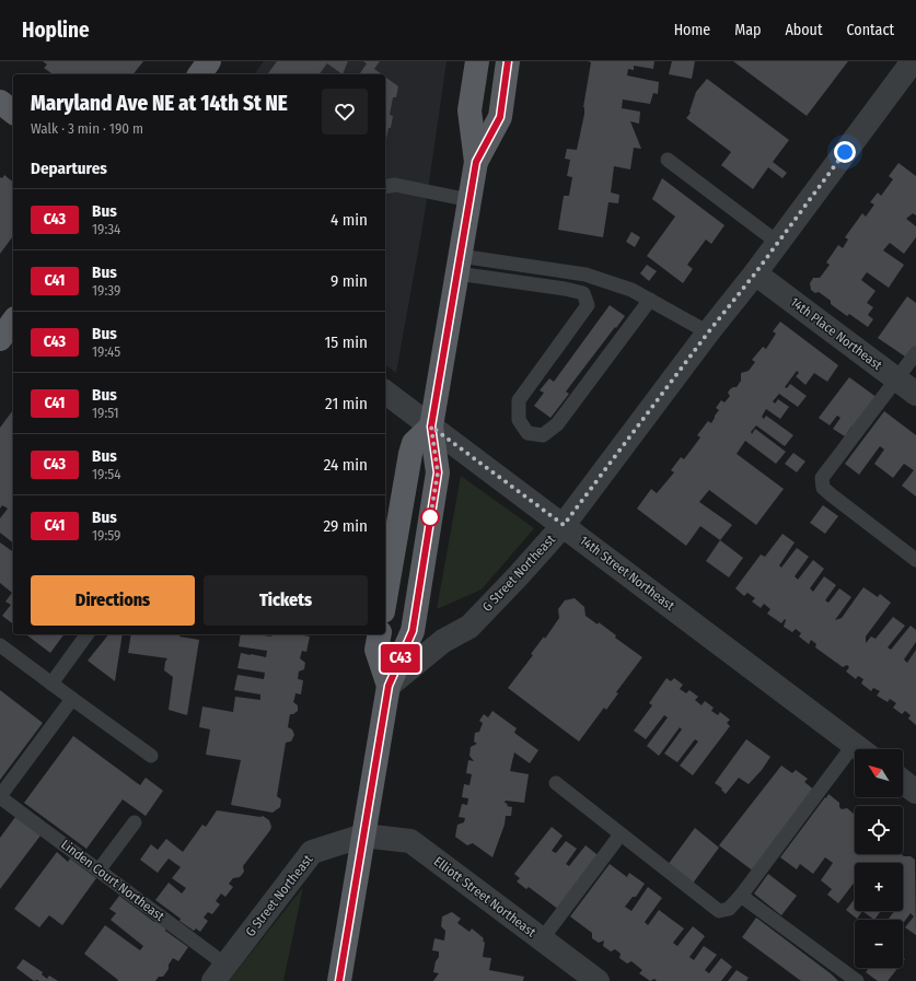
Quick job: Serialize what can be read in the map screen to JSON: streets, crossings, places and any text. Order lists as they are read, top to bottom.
{
  "streets": {
    "street": [
      "14th Place Northeast",
      "G Street Northeast",
      "14th Street Northeast",
      "Elliott Street Northeast"
    ],
    "lane": ["Linden Court Northeast"]
  },
  "crossings": [
    ["14th Place Northeast", "G Street Northeast"],
    ["G Street Northeast", "14th Street Northeast"],
    ["G Street Northeast", "Linden Court Northeast"],
    ["G Street Northeast", "Elliott Street Northeast"]
  ],
  "lines": ["bus line C43"],
  "north": "top left",
  "page": {
    "header": "Hopline",
    "nav": [
      "Home",
      "Map",
      "About",
      "Contact"
    ],
    "on_map": "C43",
    "heading": [
      ["Maryland Ave NE at 14th St NE", "Walk · 3 min · 190 m"],
      "Departures"
    ],
    "list": [
      {
        "mark": "C43",
        "name": "Bus",
        "note": "19:34",
        "value": "4 min"
      },
      {
        "mark": "C41",
        "name": "Bus",
        "note": "19:39",
        "value": "9 min"
      },
      {
        "mark": "C43",
        "name": "Bus",
        "note": "19:45",
        "value": "15 min"
      },
      {
        "mark": "C41",
        "name": "Bus",
        "note": "19:51",
        "value": "21 min"
      },
      {
        "mark": "C43",
        "name": "Bus",
        "note": "19:54",
        "value": "24 min"
      },
      {
        "mark": "C41",
        "name": "Bus",
        "note": "19:59",
        "value": "29 min"
      }
    ],
    "buttons": ["Directions", "Tickets"],
    "map_buttons": ["+", "−"]
  }
}
